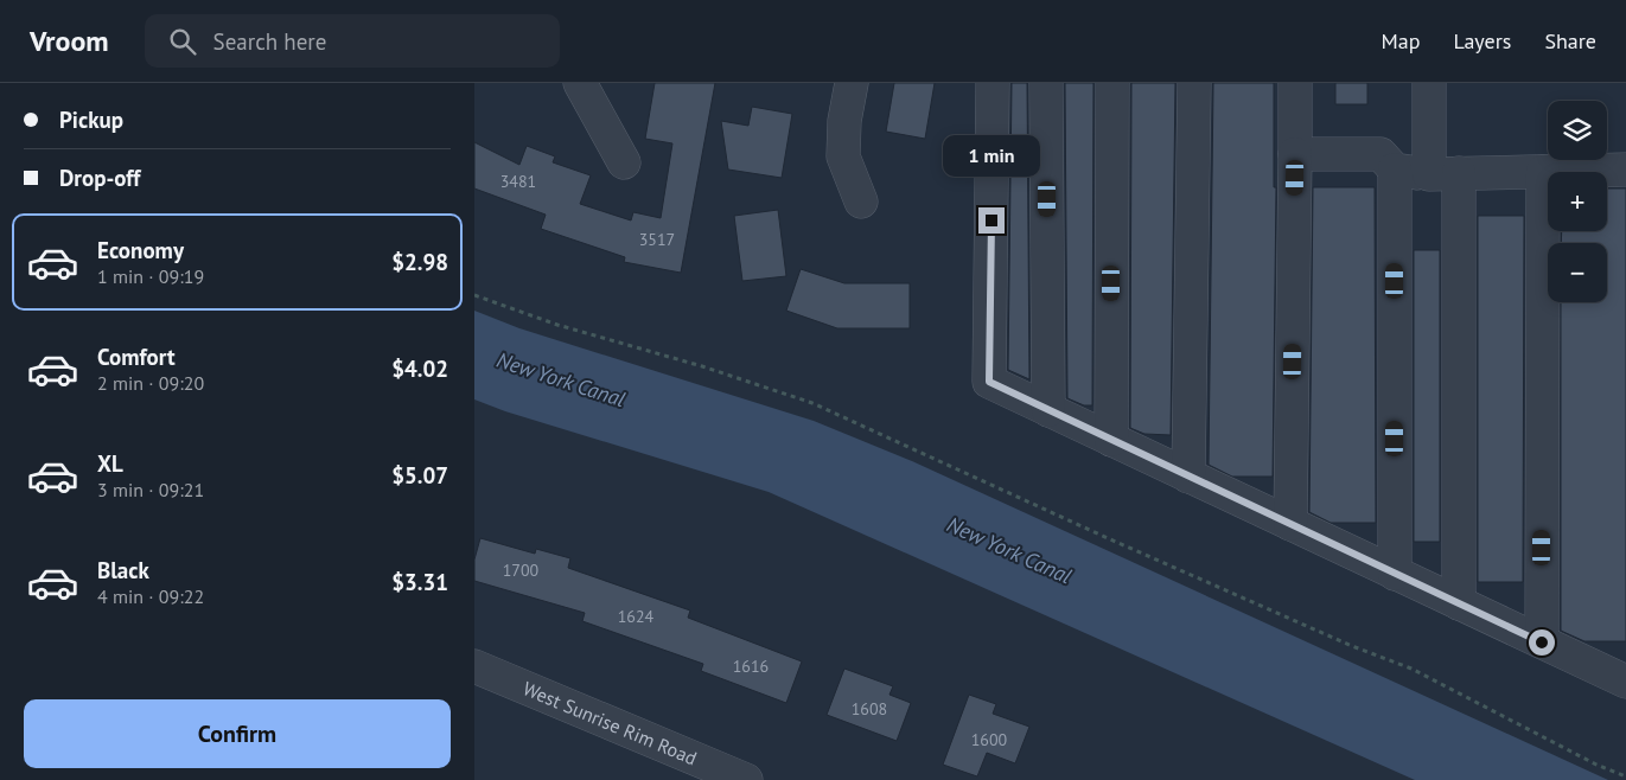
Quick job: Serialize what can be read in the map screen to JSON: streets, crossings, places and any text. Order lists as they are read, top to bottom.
{
  "streets": {
    "street": ["West Sunrise Rim Road"]
  },
  "water": ["New York Canal"],
  "house_numbers": [
    "3481",
    "3517",
    "1700",
    "1624",
    "1616",
    "1608",
    "1600"
  ],
  "page": {
    "header": "Vroom",
    "search": "Search here",
    "nav": ["Map", "Layers", "Share"],
    "banner": ["Pickup", "Drop-off"],
    "map_buttons": ["+", "−"],
    "bubble": "1 min",
    "list": [
      {
        "name": "Economy",
        "note": "1 min · 09:19",
        "value": "$2.98"
      },
      {
        "name": "Comfort",
        "note": "2 min · 09:20",
        "value": "$4.02"
      },
      {
        "name": "XL",
        "note": "3 min · 09:21",
        "value": "$5.07"
      },
      {
        "name": "Black",
        "note": "4 min · 09:22",
        "value": "$3.31"
      }
    ],
    "buttons": "Confirm"
  }
}
